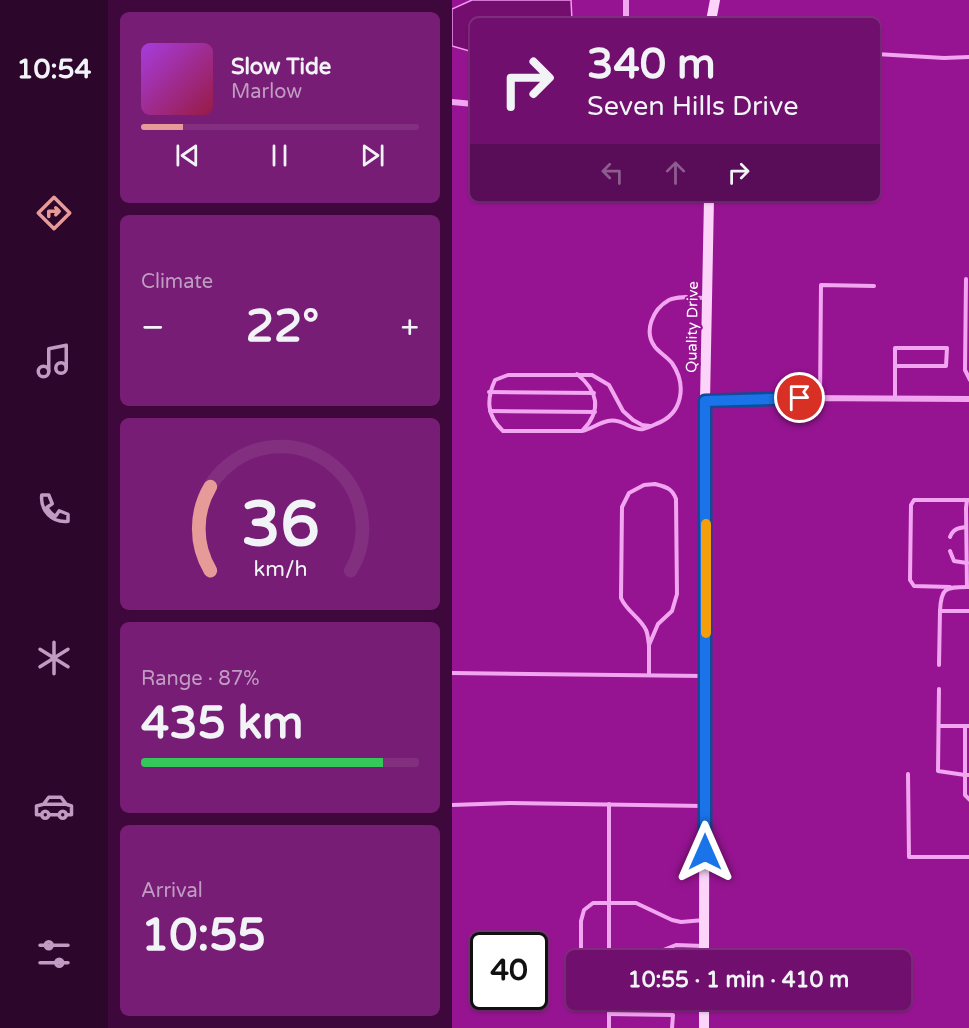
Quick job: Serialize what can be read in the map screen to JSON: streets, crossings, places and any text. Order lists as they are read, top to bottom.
{
  "streets": {
    "street": ["Quality Drive"]
  },
  "page": {
    "tabs": "10:54",
    "turn": ["340 m", "Seven Hills Drive"],
    "song": ["Slow Tide", "Marlow"],
    "tile": [
      "Climate",
      ["Range · 87%", "435 km"],
      ["Arrival", "10:55"]
    ],
    "heat": ["−", "22°", "+"],
    "limit": "40",
    "trip": "10:55 · 1 min · 410 m",
    "gauge": ["36", "km/h"]
  }
}
